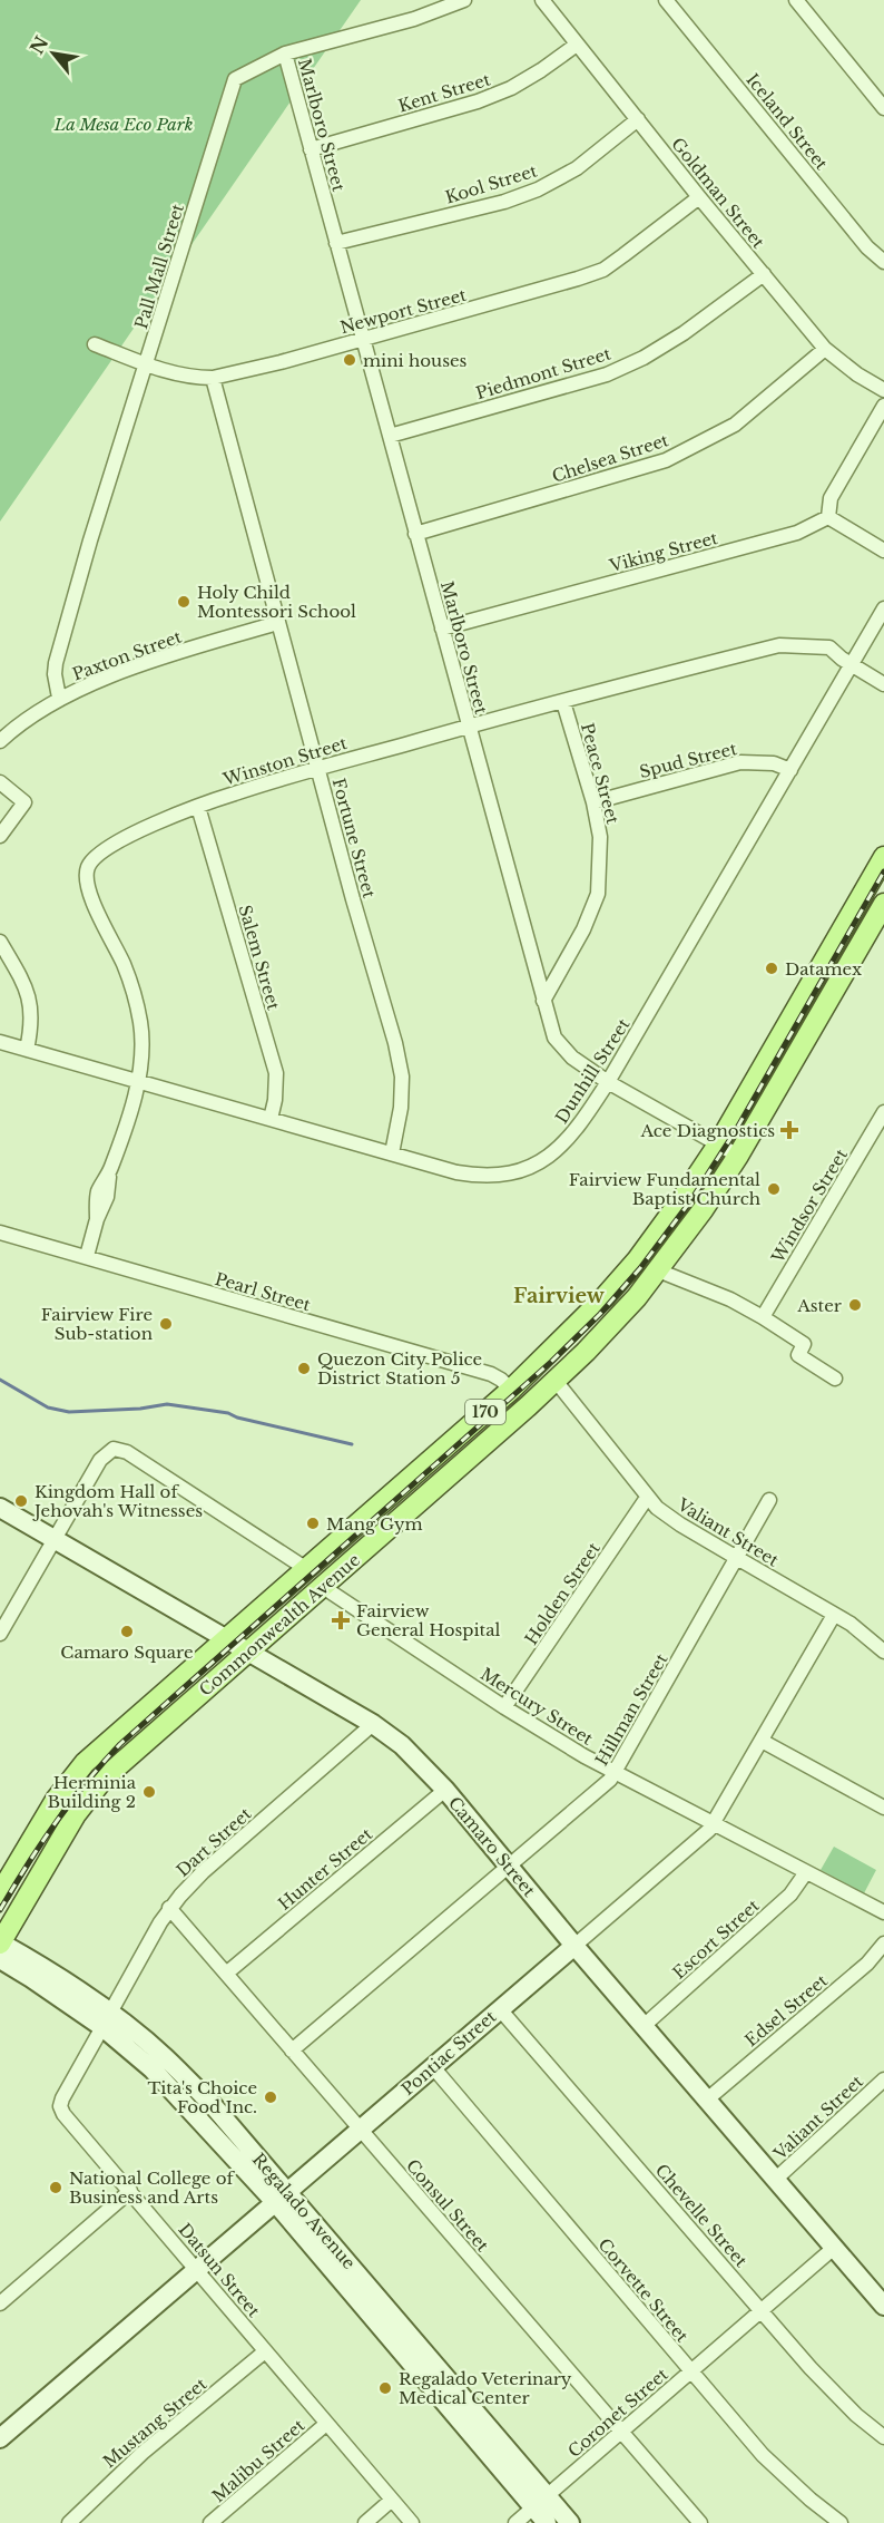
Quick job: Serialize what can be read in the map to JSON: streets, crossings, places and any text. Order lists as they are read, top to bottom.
{
  "streets": {
    "main road": ["170", "Commonwealth Avenue"],
    "street": [
      "Kent Street",
      "Iceland Street",
      "Marlboro Street",
      "Kool Street",
      "Goldman Street",
      "Pall Mall Street",
      "Newport Street",
      "Piedmont Street",
      "Chelsea Street",
      "Viking Street",
      "Paxton Street",
      "Spud Street",
      "Winston Street",
      "Peace Street",
      "Fortune Street",
      "Salem Street",
      "Dunhill Street",
      "Windsor Street",
      "Pearl Street",
      "Valiant Street",
      "Holden Street",
      "Mercury Street",
      "Hillman Street",
      "Dart Street",
      "Camaro Street",
      "Hunter Street",
      "Escort Street",
      "Edsel Street",
      "Pontiac Street",
      "Consul Street",
      "Regalado Avenue",
      "Chevelle Street",
      "Datsun Street",
      "Corvette Street",
      "Coronet Street",
      "Mustang Street",
      "Malibu Street"
    ]
  },
  "crossings": [
    ["Kent Street", "Marlboro Street"],
    ["Kent Street", "Goldman Street"],
    ["Marlboro Street", "Kool Street"],
    ["Marlboro Street", "Pall Mall Street"],
    ["Marlboro Street", "Newport Street"],
    ["Marlboro Street", "Piedmont Street"],
    ["Marlboro Street", "Chelsea Street"],
    ["Marlboro Street", "Viking Street"],
    ["Marlboro Street", "Winston Street"],
    ["Marlboro Street", "Peace Street"],
    ["Marlboro Street", "Dunhill Street"],
    ["Marlboro Street", "Commonwealth Avenue"],
    ["Kool Street", "Goldman Street"],
    ["Goldman Street", "Newport Street"],
    ["Goldman Street", "Piedmont Street"],
    ["Goldman Street", "Chelsea Street"],
    ["Pall Mall Street", "Newport Street"],
    ["Pall Mall Street", "Paxton Street"],
    ["Newport Street", "Fortune Street"],
    ["Paxton Street", "Fortune Street"],
    ["Spud Street", "Peace Street"],
    ["Spud Street", "Dunhill Street"],
    ["Winston Street", "Peace Street"],
    ["Winston Street", "Fortune Street"],
    ["Winston Street", "Salem Street"],
    ["Winston Street", "Dunhill Street"],
    ["Winston Street", "Pearl Street"],
    ["Fortune Street", "Dunhill Street"],
    ["Salem Street", "Dunhill Street"],
    ["Pearl Street", "Commonwealth Avenue"],
    ["Valiant Street", "Holden Street"],
    ["Valiant Street", "Commonwealth Avenue"],
    ["Valiant Street", "Hillman Street"],
    ["Valiant Street", "Camaro Street"],
    ["Valiant Street", "Pontiac Street"],
    ["Holden Street", "Mercury Street"],
    ["Commonwealth Avenue", "Mercury Street"],
    ["Commonwealth Avenue", "Camaro Street"],
    ["Commonwealth Avenue", "Regalado Avenue"],
    ["Mercury Street", "Hillman Street"],
    ["Mercury Street", "Escort Street"],
    ["Mercury Street", "Pontiac Street"],
    ["Hillman Street", "Camaro Street"],
    ["Hillman Street", "Consul Street"],
    ["Dart Street", "Camaro Street"],
    ["Dart Street", "Consul Street"],
    ["Dart Street", "Regalado Avenue"],
    ["Dart Street", "Datsun Street"],
    ["Camaro Street", "Hunter Street"],
    ["Camaro Street", "Escort Street"],
    ["Camaro Street", "Edsel Street"],
    ["Camaro Street", "Pontiac Street"],
    ["Camaro Street", "Coronet Street"],
    ["Hunter Street", "Consul Street"],
    ["Pontiac Street", "Consul Street"],
    ["Pontiac Street", "Regalado Avenue"],
    ["Pontiac Street", "Chevelle Street"],
    ["Pontiac Street", "Datsun Street"],
    ["Pontiac Street", "Corvette Street"],
    ["Consul Street", "Coronet Street"],
    ["Regalado Avenue", "Datsun Street"],
    ["Regalado Avenue", "Coronet Street"],
    ["Chevelle Street", "Coronet Street"],
    ["Datsun Street", "Mustang Street"],
    ["Datsun Street", "Malibu Street"],
    ["Corvette Street", "Coronet Street"]
  ],
  "districts": ["Fairview"],
  "parks": ["La Mesa Eco Park"],
  "places": {
    "other": [
      "mini houses",
      "Holy Child Montessori School",
      "Datamex",
      "Fairview Fundamental Baptist Church",
      "Aster",
      "Fairview Fire Sub-station",
      "Quezon City Police District Station 5",
      "Kingdom Hall of Jehovah's Witnesses",
      "Mang Gym",
      "Camaro Square",
      "Herminia Building 2",
      "Tita's Choice Food Inc.",
      "National College of Business and Arts",
      "Regalado Veterinary Medical Center"
    ],
    "health": ["Ace Diagnostics", "Fairview General Hospital"]
  },
  "north": "top left"
}
